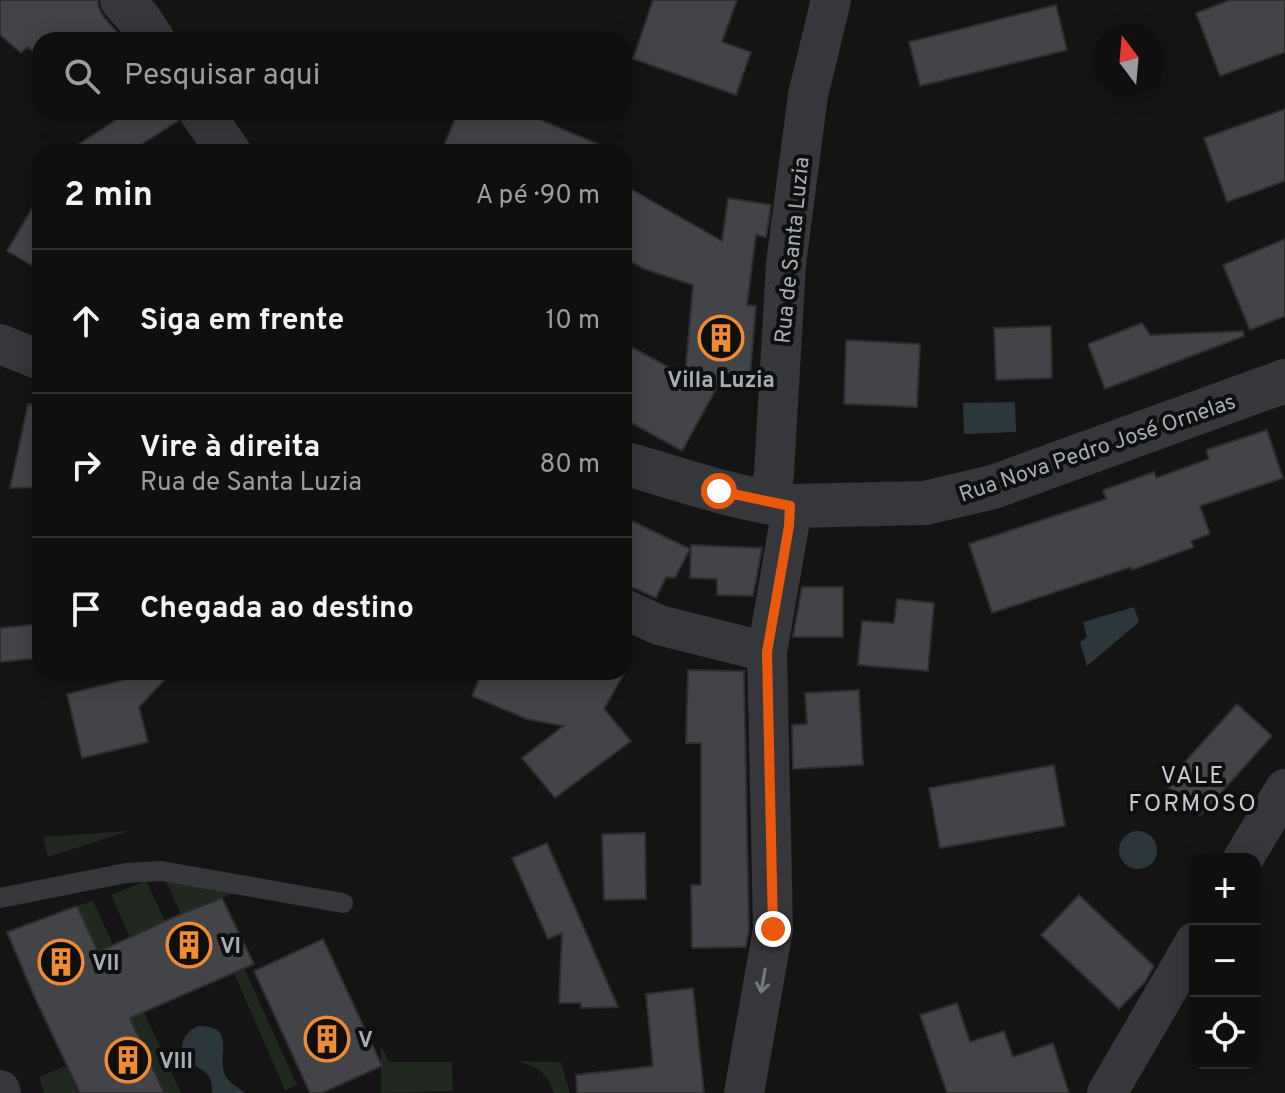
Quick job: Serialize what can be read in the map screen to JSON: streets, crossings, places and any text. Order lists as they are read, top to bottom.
{
  "streets": {
    "street": ["Rua de Santa Luzia", "Rua Nova Pedro José Ornelas"]
  },
  "crossings": [
    ["Rua de Santa Luzia", "Rua Nova Pedro José Ornelas"]
  ],
  "one_way": ["Rua de Santa Luzia"],
  "districts": ["VALE FORMOSO"],
  "places": {
    "building": [
      "Villa Luzia",
      "VI",
      "VII",
      "V",
      "VIII"
    ]
  },
  "north": "top",
  "page": {
    "search": "Pesquisar aqui",
    "heading": ["2 min", "A pé · 90 m"],
    "list": [
      ["Siga em frente", "10 m"],
      ["Vire à direita", "Rua de Santa Luzia", "80 m"],
      "Chegada ao destino"
    ],
    "map_buttons": ["+", "−"]
  }
}
